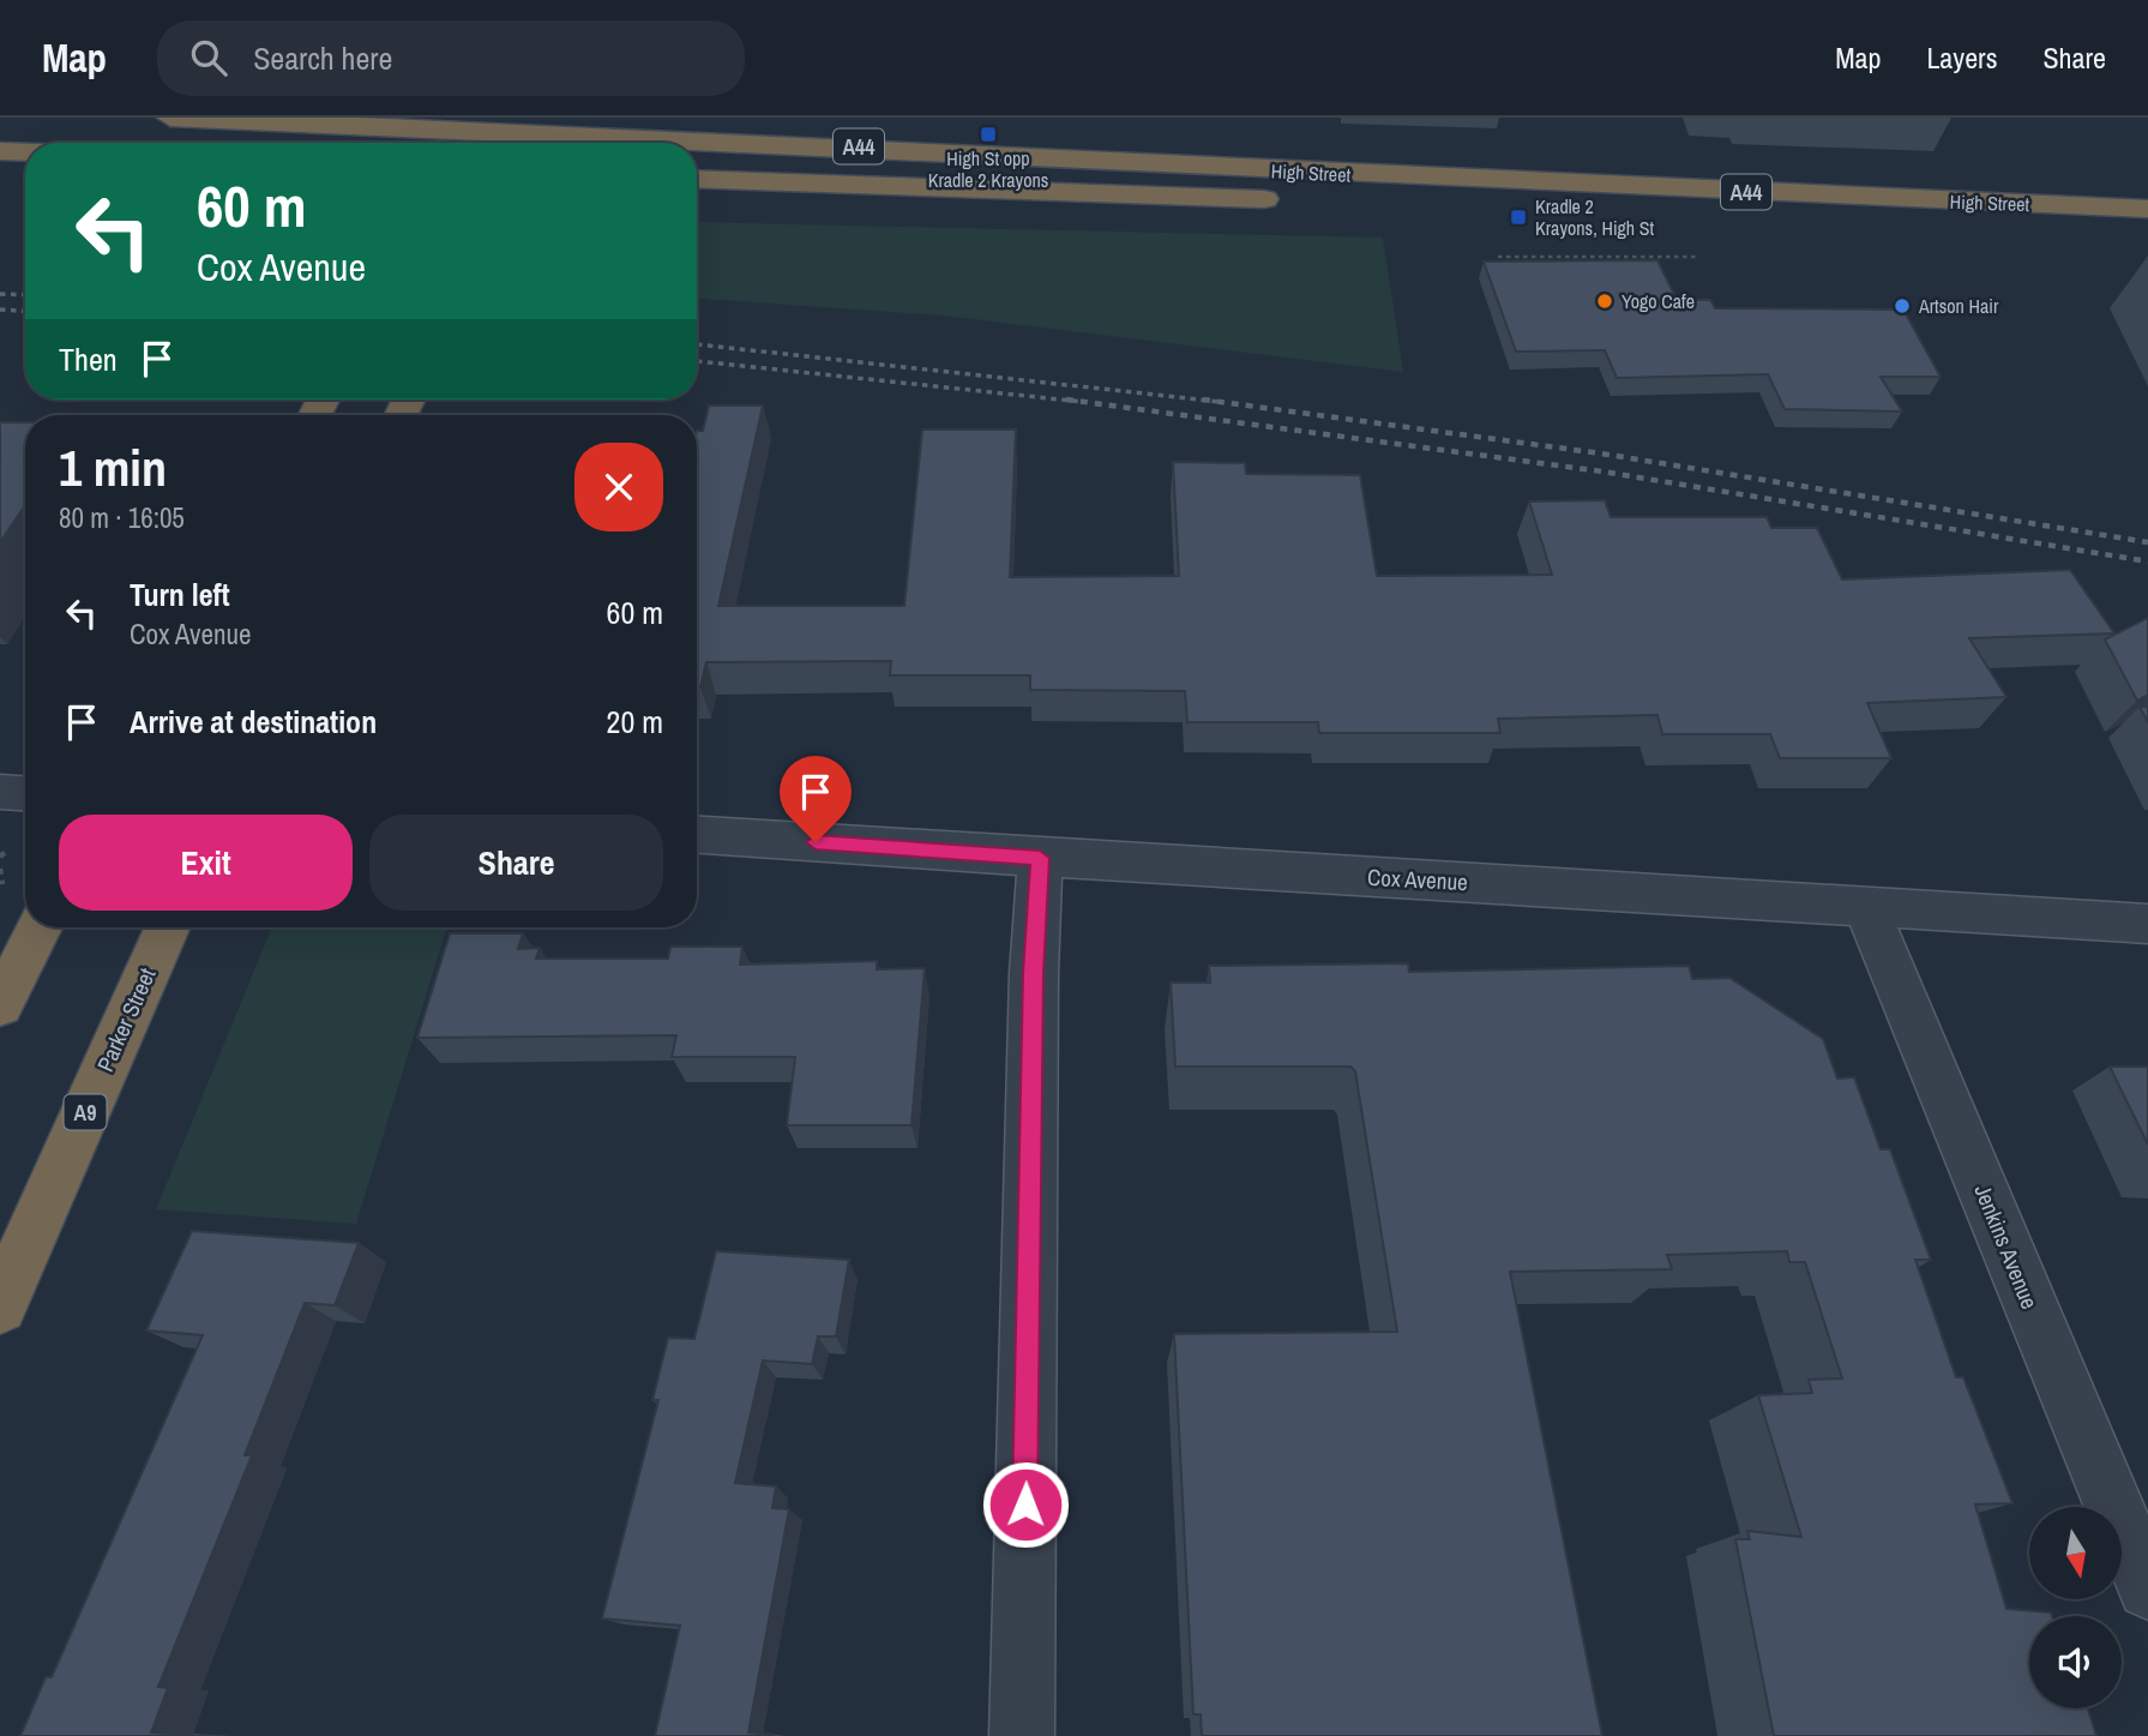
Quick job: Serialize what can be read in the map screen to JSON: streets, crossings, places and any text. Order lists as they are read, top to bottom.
{
  "streets": {
    "highway": [
      "A44",
      "High Street",
      "Parker Street",
      "A9"
    ],
    "street": ["Cox Avenue", "Jenkins Avenue"]
  },
  "crossings": [
    ["A44", "High Street"],
    ["Cox Avenue", "Jenkins Avenue"]
  ],
  "places": {
    "transit": ["High St opp Kradle 2 Krayons", "Kradle 2 Krayons, High St"],
    "other": ["Yogo Cafe", "Artson Hair"]
  },
  "north": "bottom",
  "page": {
    "header": "Map",
    "search": "Search here",
    "nav": ["Map", "Layers", "Share"],
    "turn": ["60 m", "Cox Avenue"],
    "then": "Then",
    "heading": ["1 min", "80 m · 16:05"],
    "list": [
      {
        "name": "Turn left",
        "note": "Cox Avenue",
        "value": "60 m"
      },
      {
        "name": "Arrive at destination",
        "value": "20 m"
      }
    ],
    "buttons": ["Exit", "Share"]
  }
}
